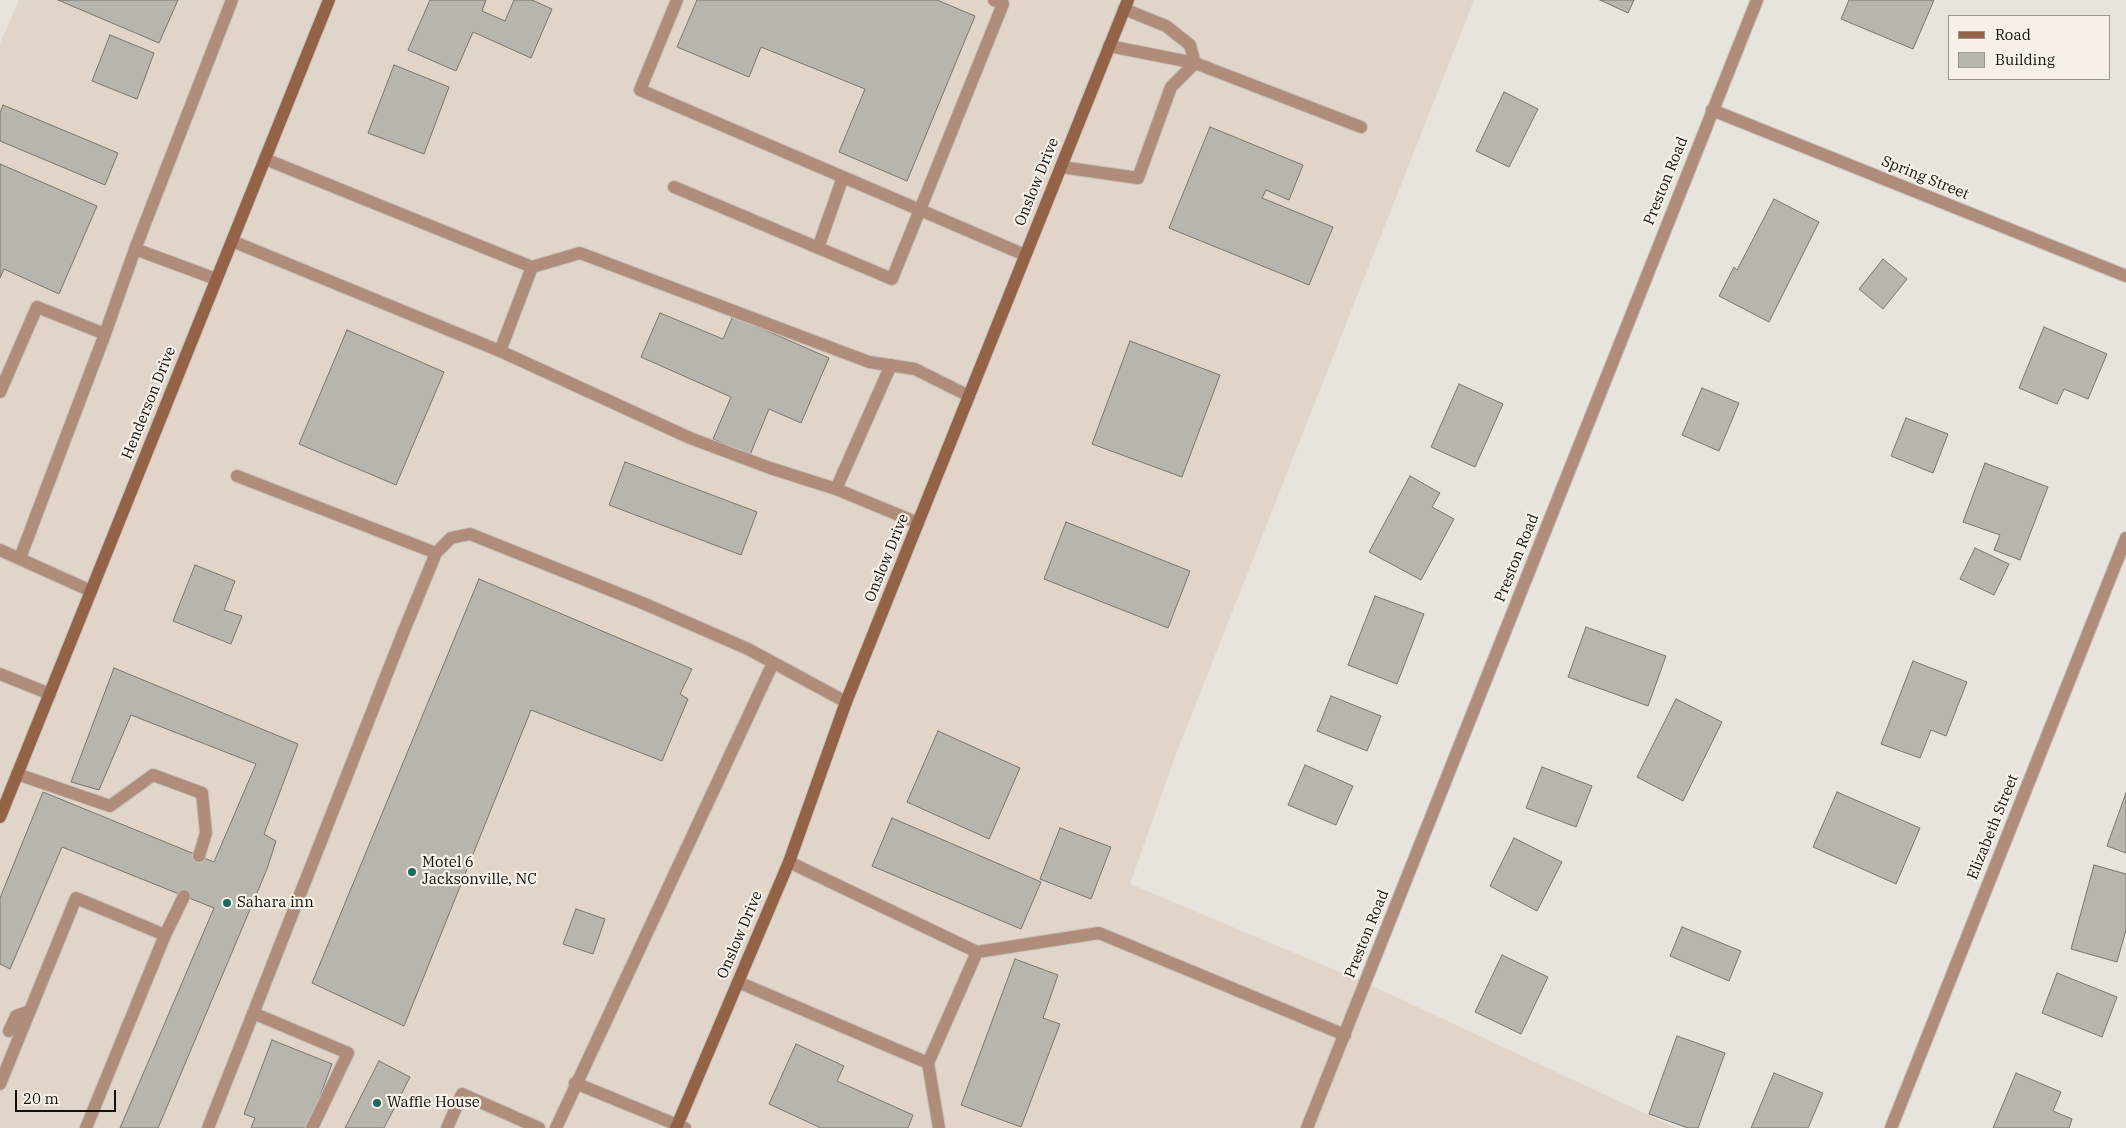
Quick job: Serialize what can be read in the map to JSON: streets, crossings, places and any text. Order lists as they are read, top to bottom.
{
  "streets": {
    "main road": ["Onslow Drive", "Henderson Drive"],
    "street": ["Spring Street", "Preston Road", "Elizabeth Street"]
  },
  "crossings": [
    ["Spring Street", "Preston Road"]
  ],
  "places": ["Motel 6 Jacksonville, NC", "Sahara inn", "Waffle House"],
  "legend": ["Road", "Building"],
  "scale_bar": "20 m"
}
